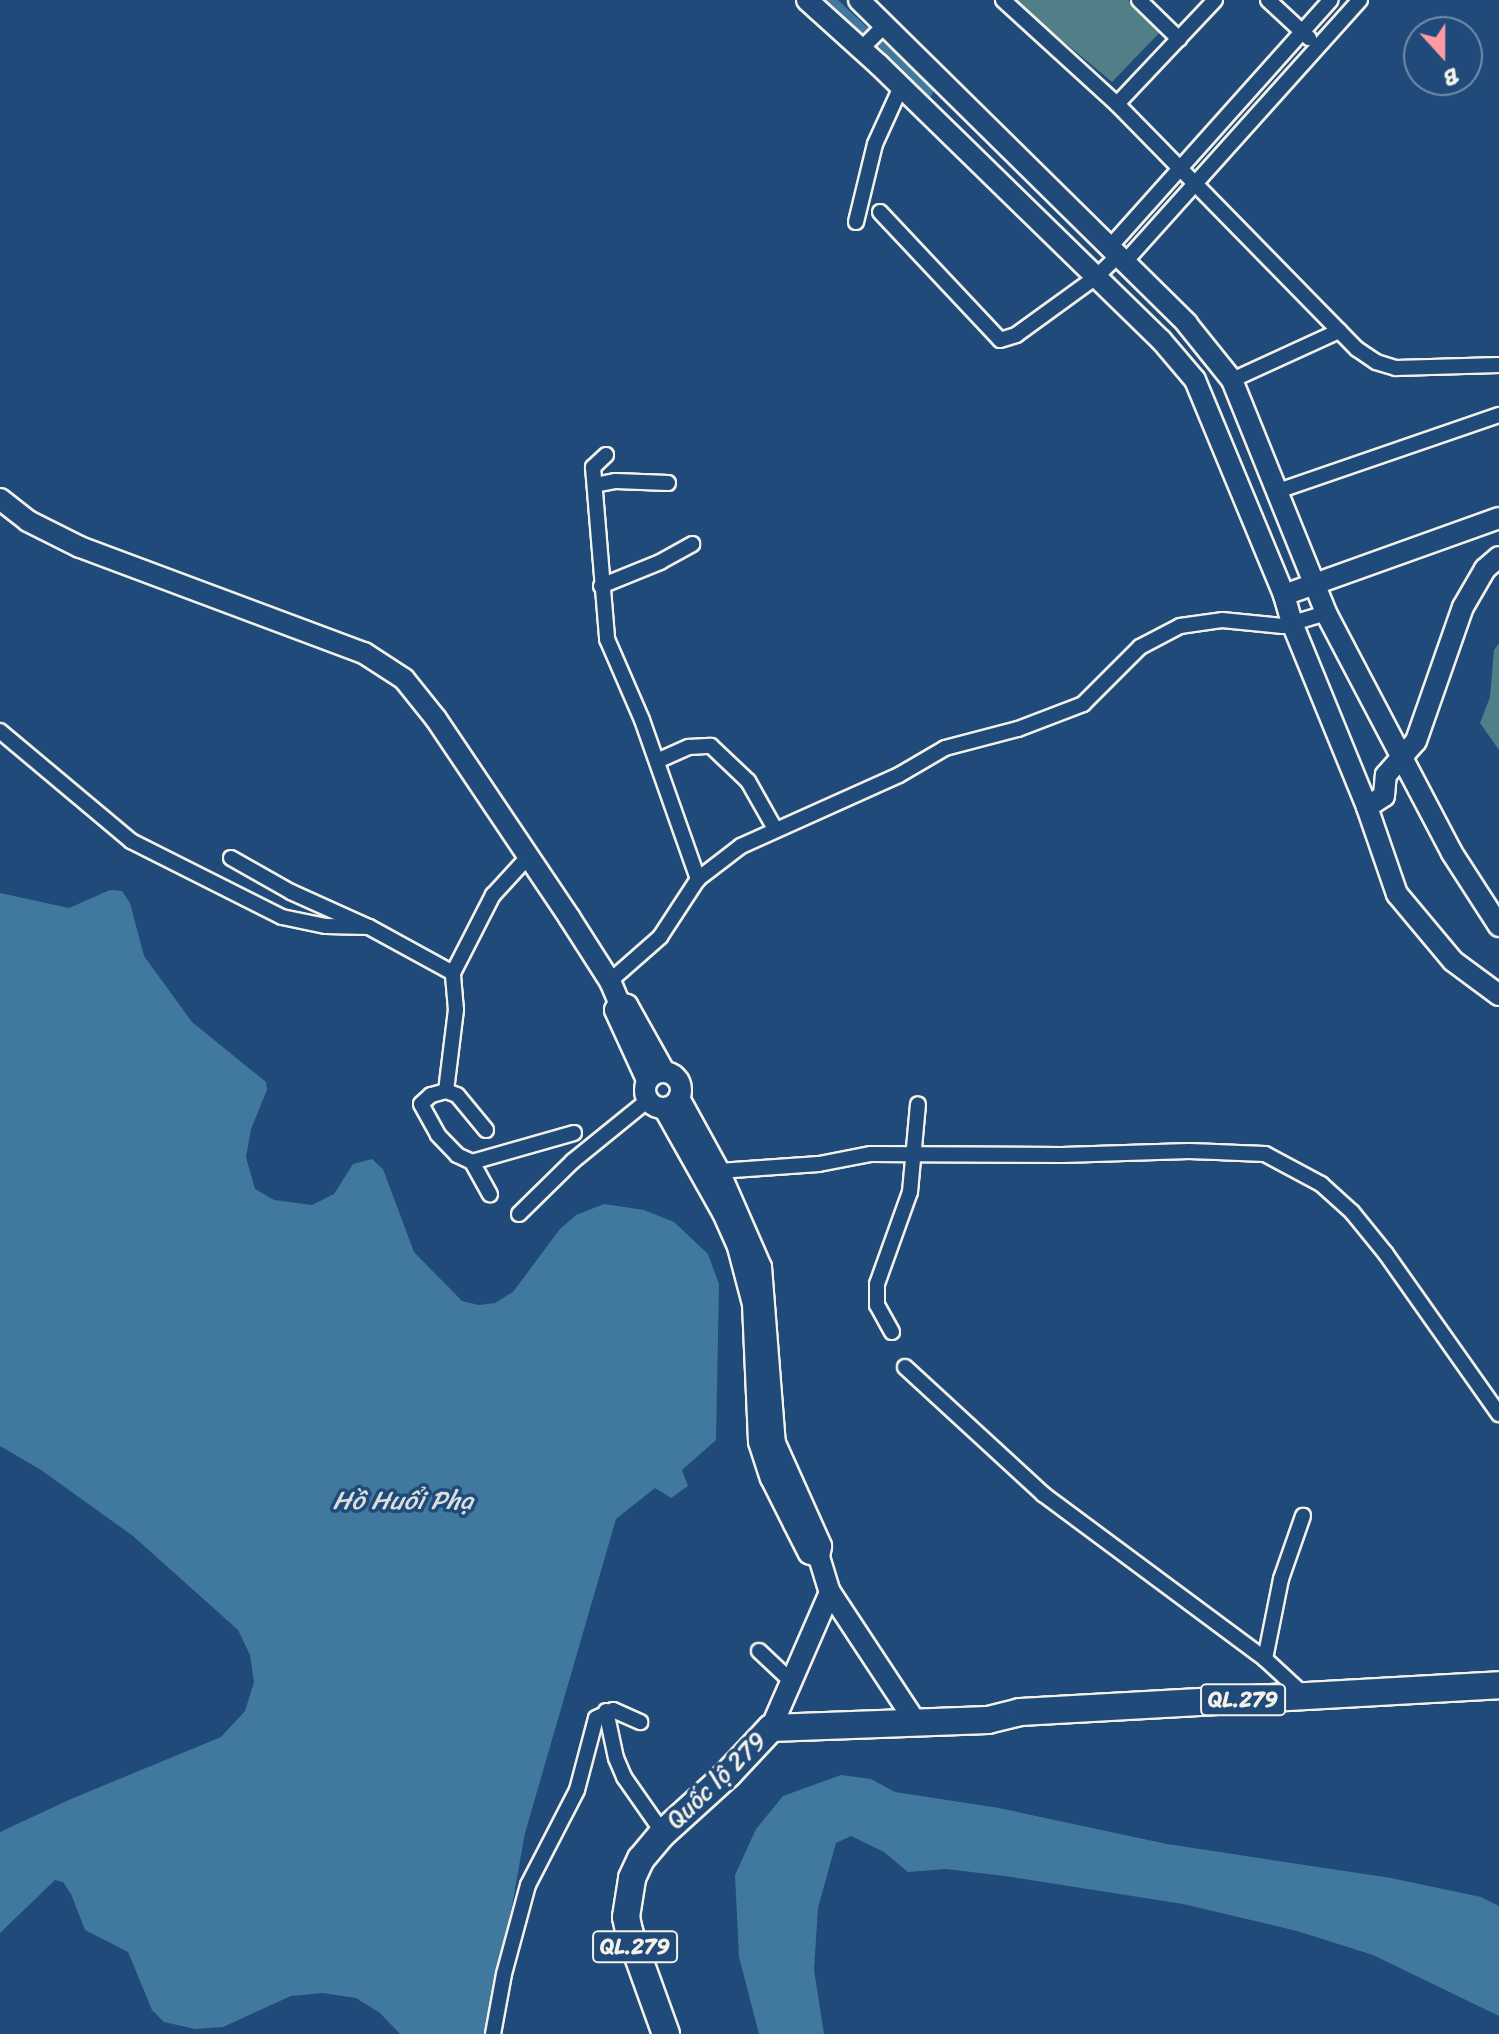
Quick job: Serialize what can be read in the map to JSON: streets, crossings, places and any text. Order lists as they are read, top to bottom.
{
  "streets": {
    "highway": ["QL.279", "Quốc lộ 279"]
  },
  "crossings": [
    ["QL.279", "Quốc lộ 279"]
  ],
  "water": ["Hồ Huổi Phạ"],
  "north": "bottom"
}
